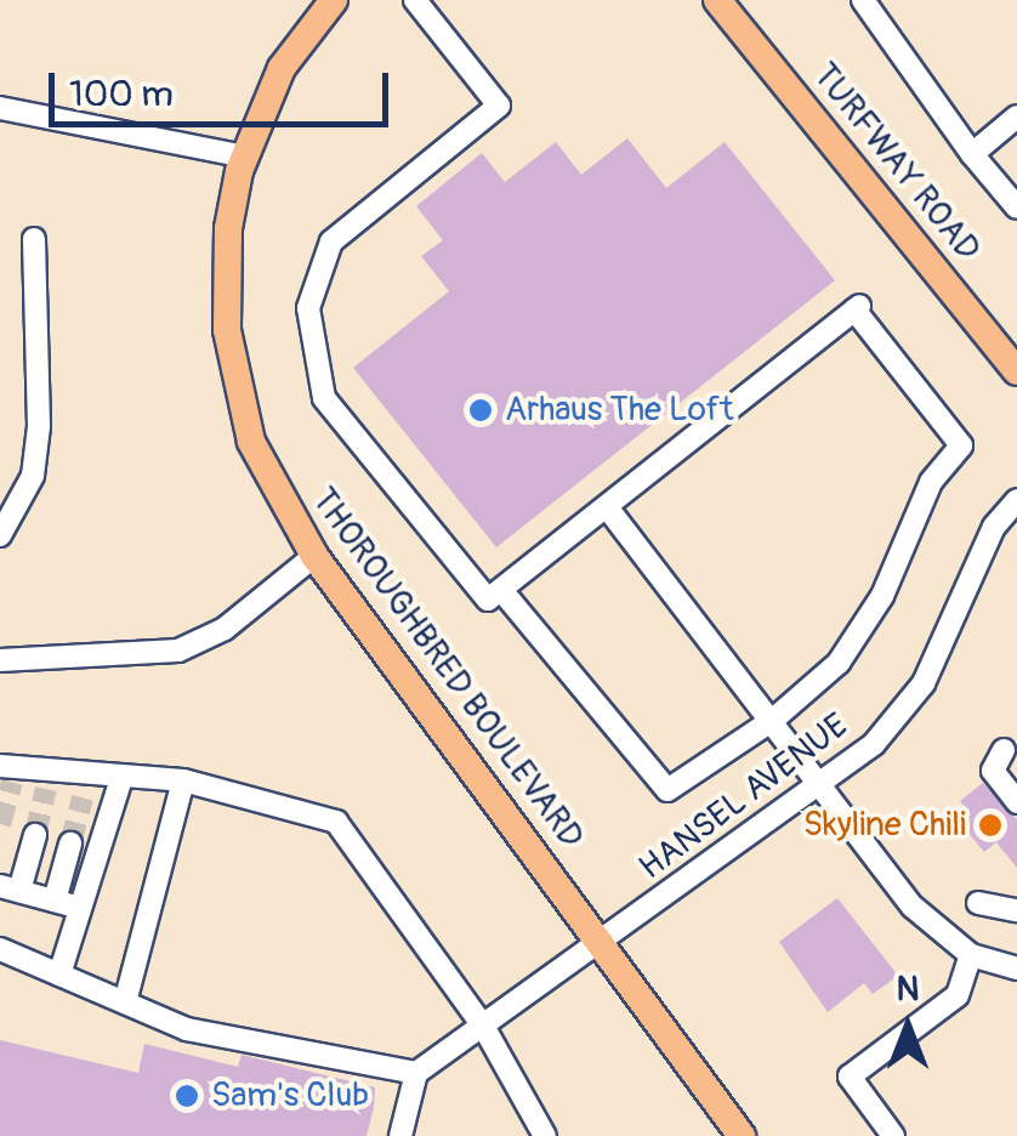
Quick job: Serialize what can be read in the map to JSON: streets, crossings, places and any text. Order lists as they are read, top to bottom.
{
  "streets": {
    "main road": ["TURFWAY ROAD", "THOROUGHBRED BOULEVARD"],
    "street": ["HANSEL AVENUE"]
  },
  "crossings": [
    ["THOROUGHBRED BOULEVARD", "HANSEL AVENUE"]
  ],
  "places": ["Arhaus The Loft", "Skyline Chili", "Sam's Club"],
  "scale_bar": "100 m",
  "north": "top"
}
